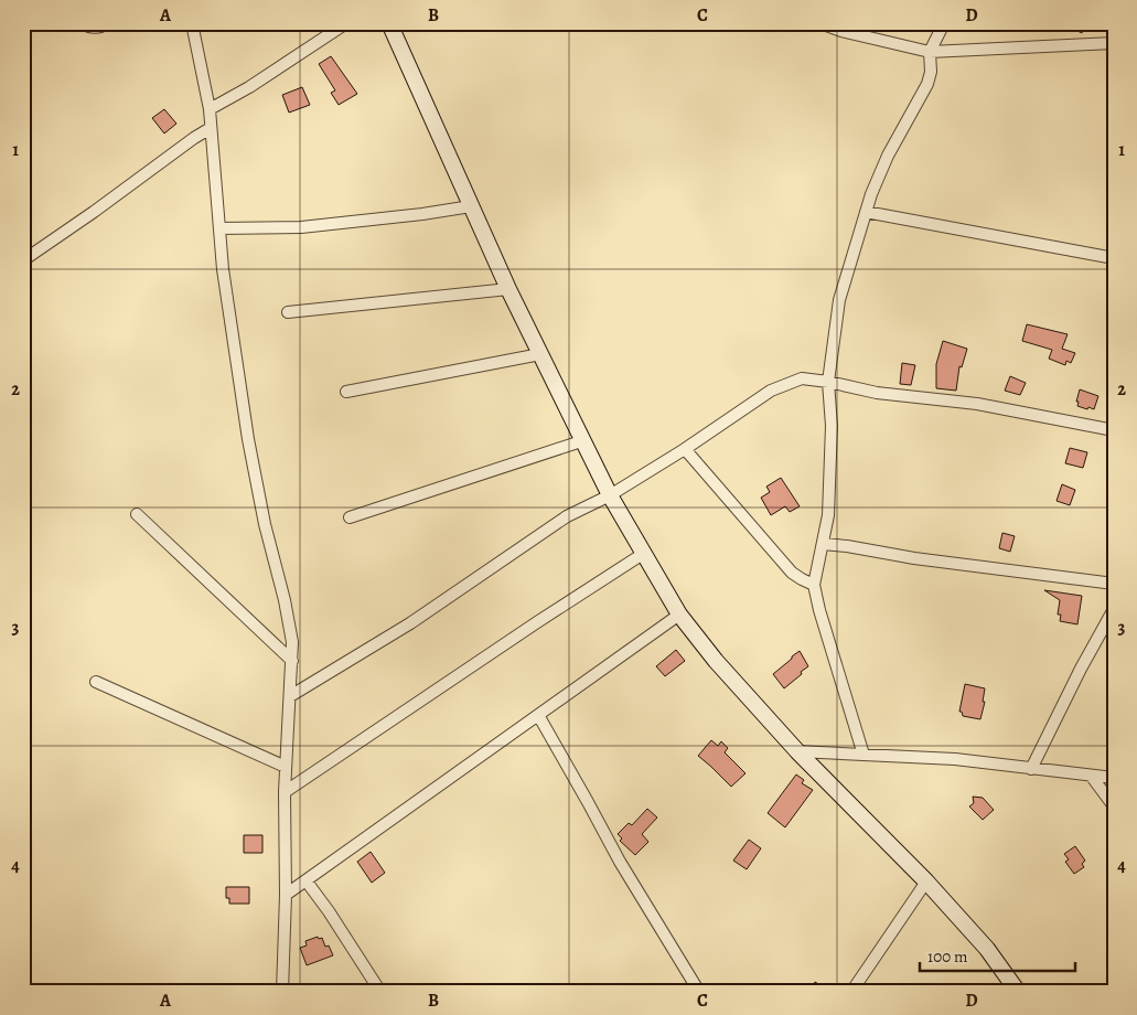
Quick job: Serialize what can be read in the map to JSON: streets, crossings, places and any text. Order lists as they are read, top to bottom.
{
  "scale_bar": "100 m",
  "grid": {
    "columns": [
      "A",
      "B",
      "C",
      "D"
    ],
    "rows": [
      "1",
      "2",
      "3",
      "4"
    ]
  }
}
